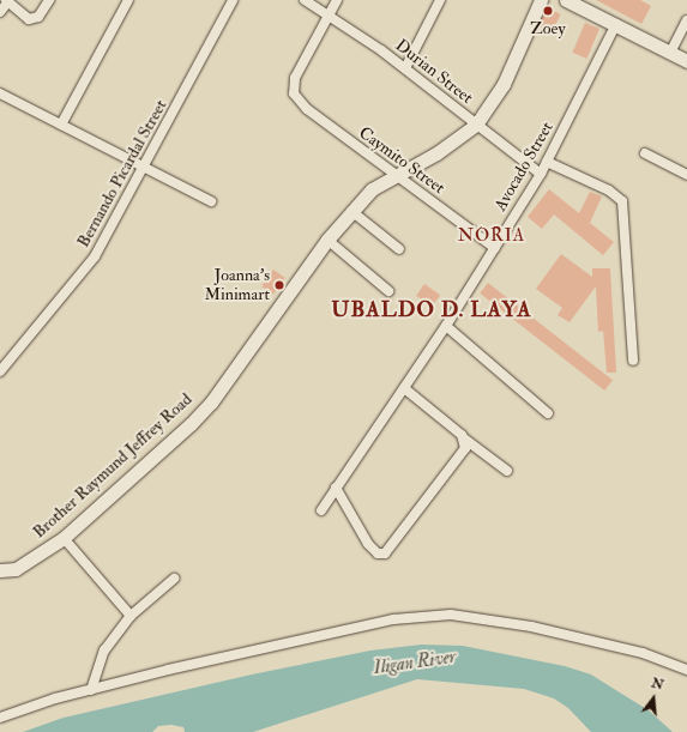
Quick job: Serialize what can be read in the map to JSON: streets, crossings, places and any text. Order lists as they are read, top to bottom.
{
  "streets": {
    "street": [
      "Durian Street",
      "Caymito Street",
      "Avocado Street",
      "Bernando Picardal Street",
      "Brother Raymund Jeffrey Road"
    ]
  },
  "crossings": [
    ["Durian Street", "Caymito Street"],
    ["Durian Street", "Avocado Street"],
    ["Durian Street", "Brother Raymund Jeffrey Road"],
    ["Caymito Street", "Avocado Street"],
    ["Caymito Street", "Brother Raymund Jeffrey Road"]
  ],
  "districts": ["NORIA", "UBALDO D. LAYA"],
  "water": ["Iligan River"],
  "places": ["Zoey", "Joanna's Minimart"],
  "north": "top"
}
